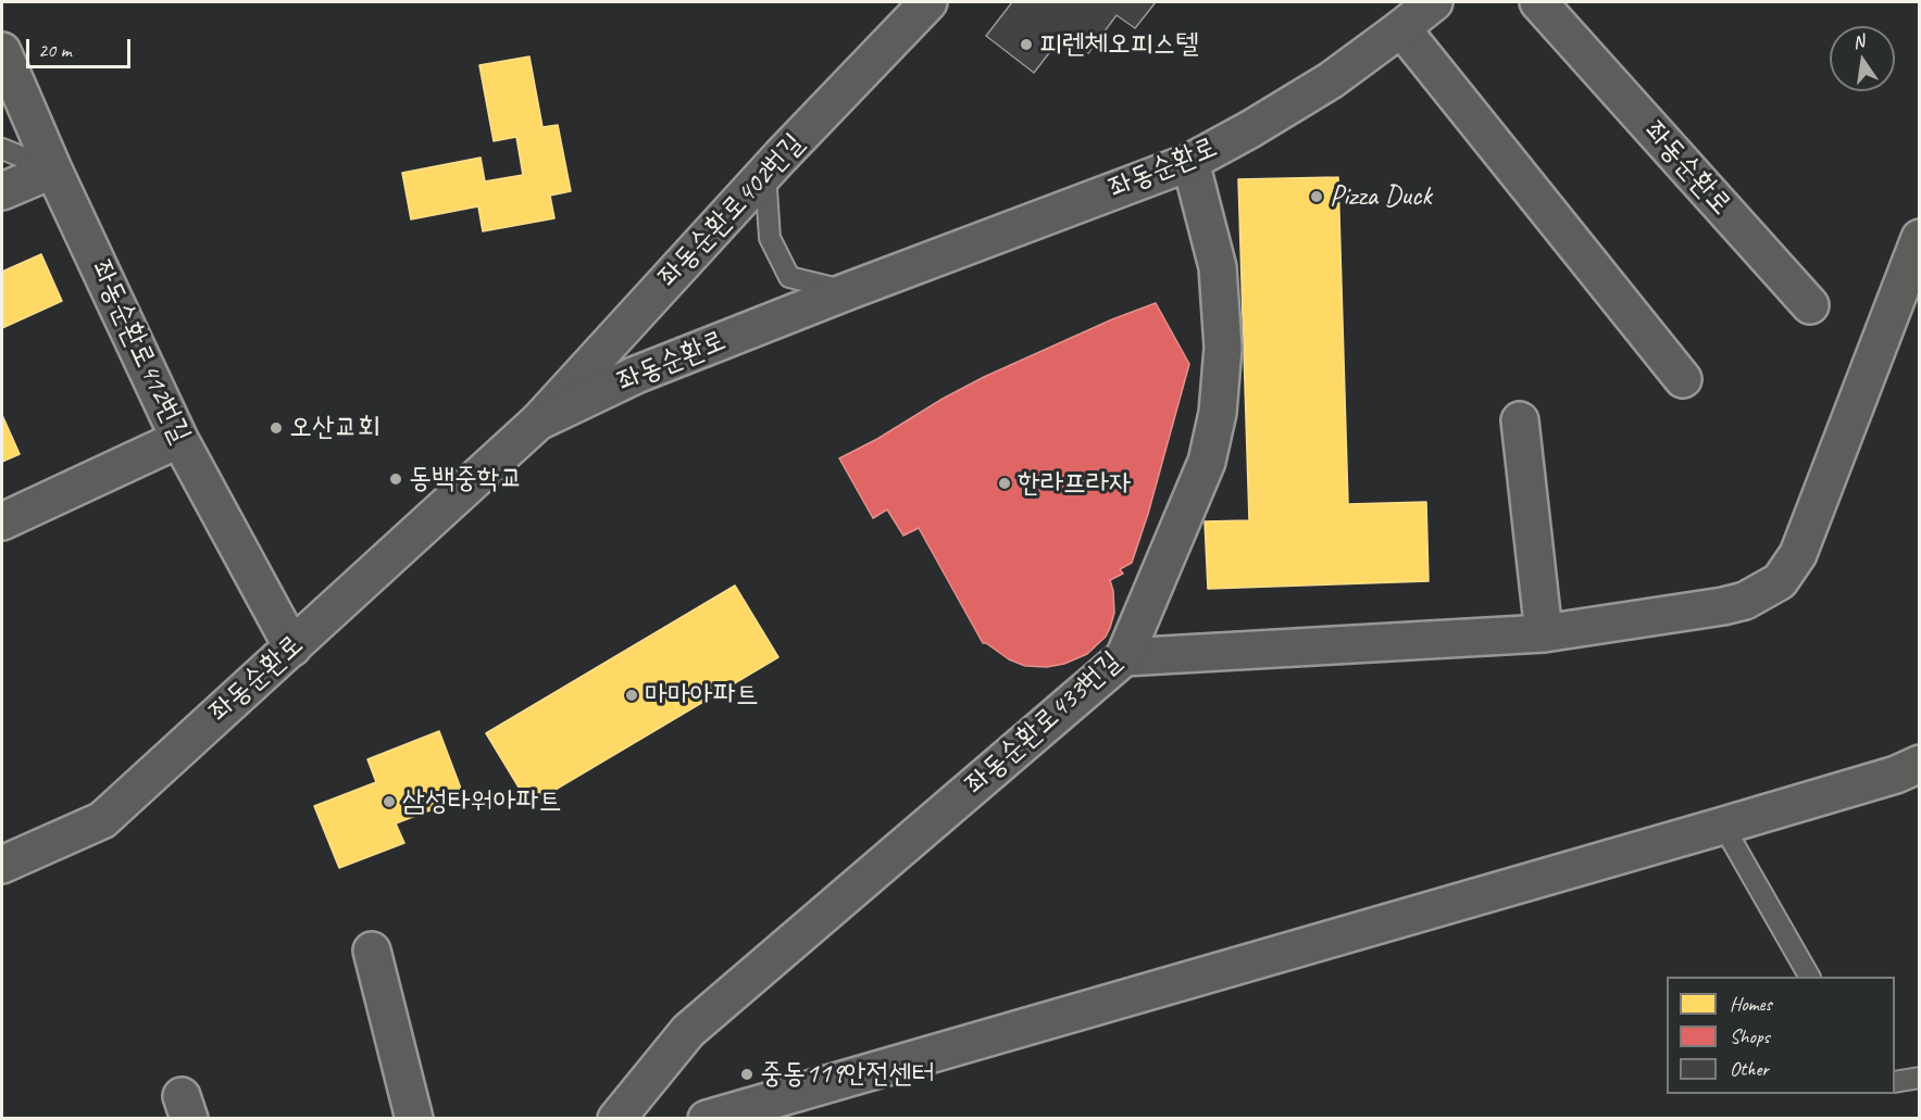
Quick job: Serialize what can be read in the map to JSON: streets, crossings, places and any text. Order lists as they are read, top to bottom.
{
  "streets": {
    "street": [
      "좌동순환로",
      "좌동순환로402번길",
      "좌동순환로412번길",
      "좌동순환로433번길"
    ]
  },
  "crossings": [
    ["좌동순환로", "좌동순환로402번길"],
    ["좌동순환로", "좌동순환로412번길"],
    ["좌동순환로", "좌동순환로433번길"]
  ],
  "places": [
    "피렌체오피스텔",
    "Pizza Duck",
    "오산교회",
    "동백중학교",
    "한라프라자",
    "마마아파트",
    "삼성타워아파트",
    "중동119안전센터"
  ],
  "legend": ["Homes", "Shops", "Other"],
  "scale_bar": "20 m",
  "north": "top"
}
